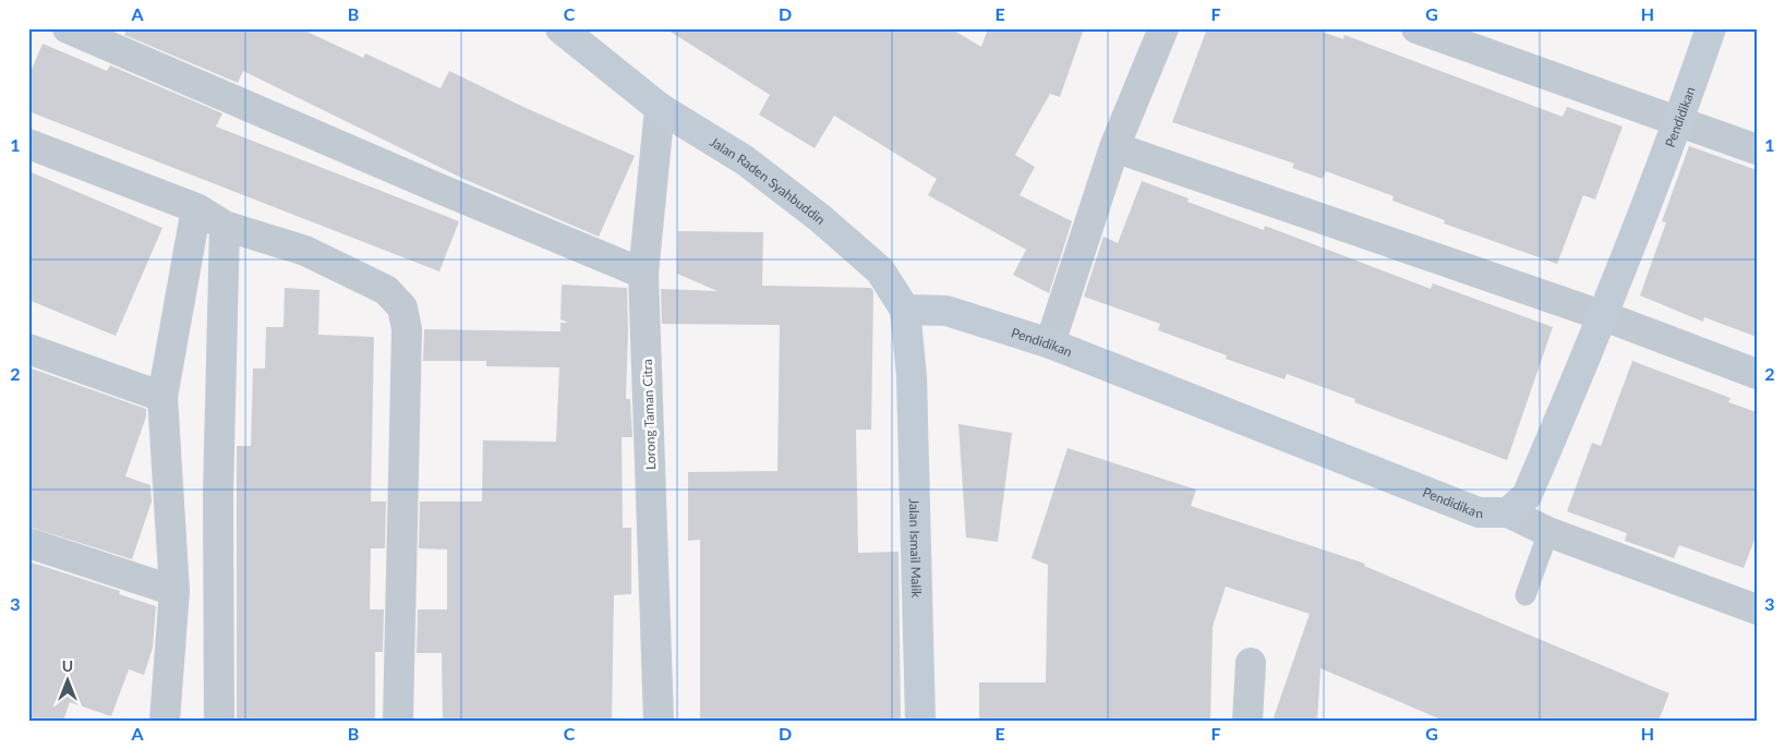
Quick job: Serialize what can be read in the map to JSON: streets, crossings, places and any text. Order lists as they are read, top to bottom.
{
  "streets": {
    "street": [
      "Pendidikan",
      "Jalan Raden Syahbuddin",
      "Lorong Taman Citra",
      "Jalan Ismail Malik"
    ]
  },
  "crossings": [
    ["Pendidikan", "Jalan Raden Syahbuddin"],
    ["Jalan Raden Syahbuddin", "Lorong Taman Citra"],
    ["Jalan Raden Syahbuddin", "Jalan Ismail Malik"]
  ],
  "north": "top",
  "grid": {
    "columns": [
      "A",
      "B",
      "C",
      "D",
      "E",
      "F",
      "G",
      "H"
    ],
    "rows": ["1", "2", "3"]
  }
}
